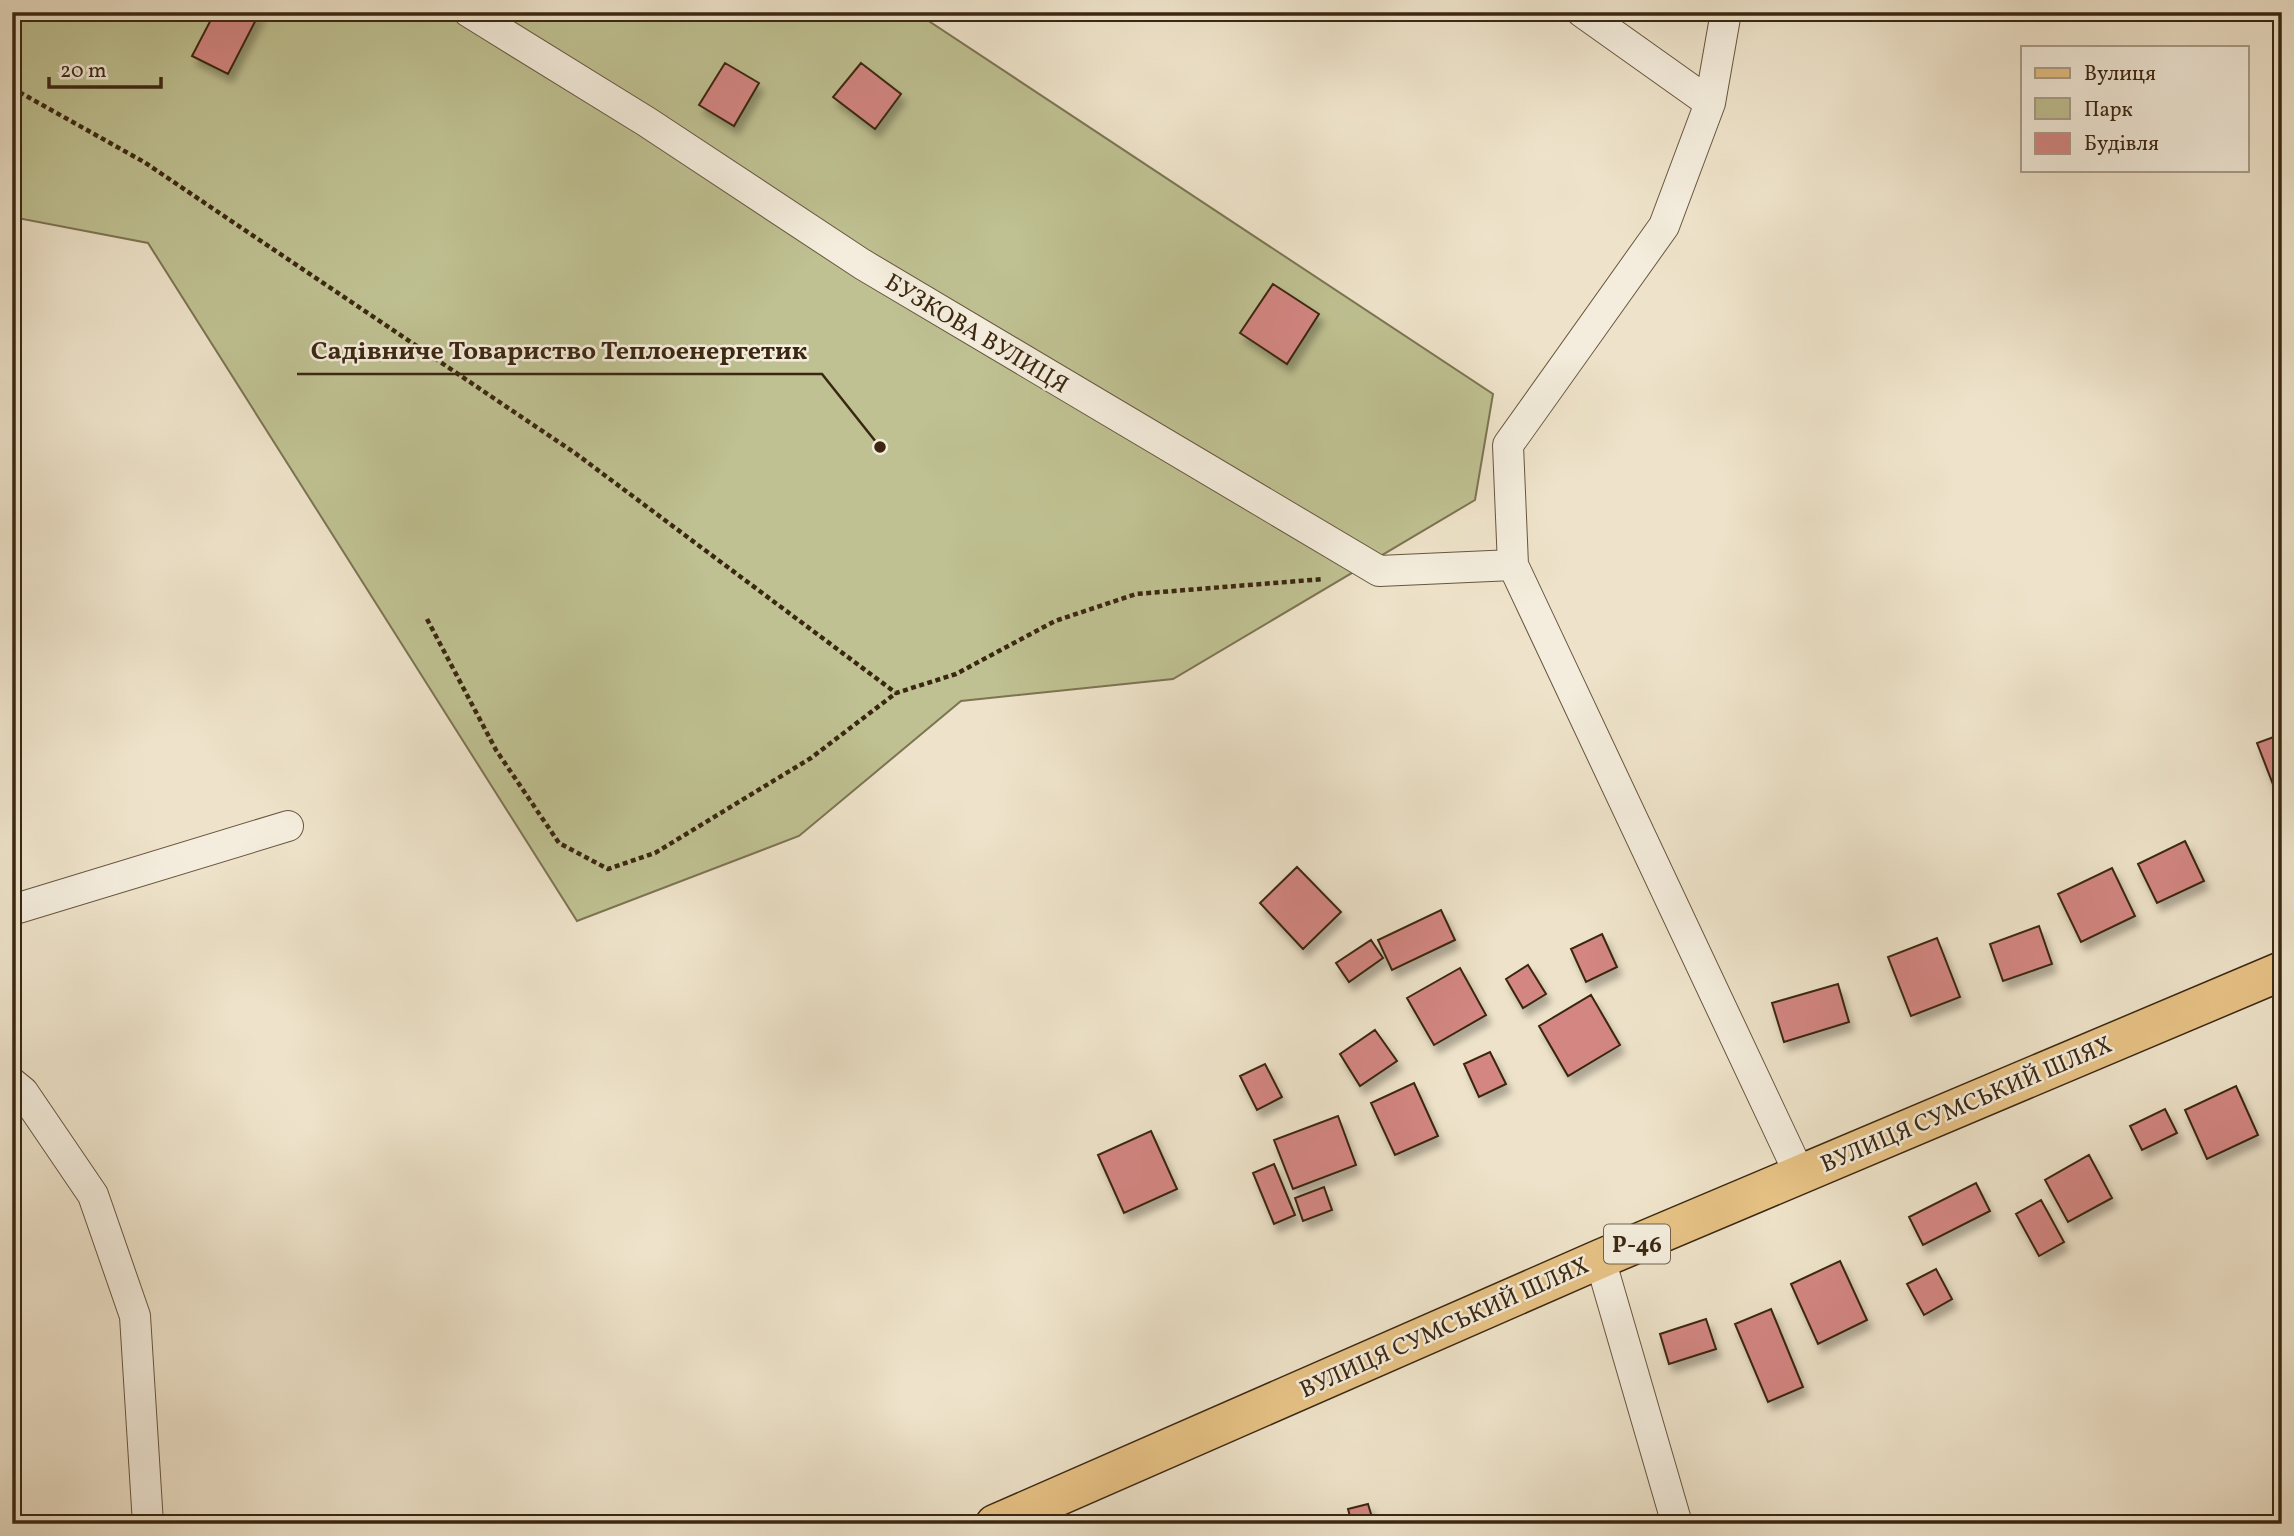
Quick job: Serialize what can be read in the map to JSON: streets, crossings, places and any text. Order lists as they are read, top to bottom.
{
  "streets": {
    "main road": ["ВУЛИЦЯ СУМСЬКИЙ ШЛЯХ", "Р-46"],
    "street": ["БУЗКОВА ВУЛИЦЯ"]
  },
  "places": ["Садівниче Товариство Теплоенергетик"],
  "legend": ["Вулиця", "Парк", "Будівля"],
  "scale_bar": "20 m"
}
